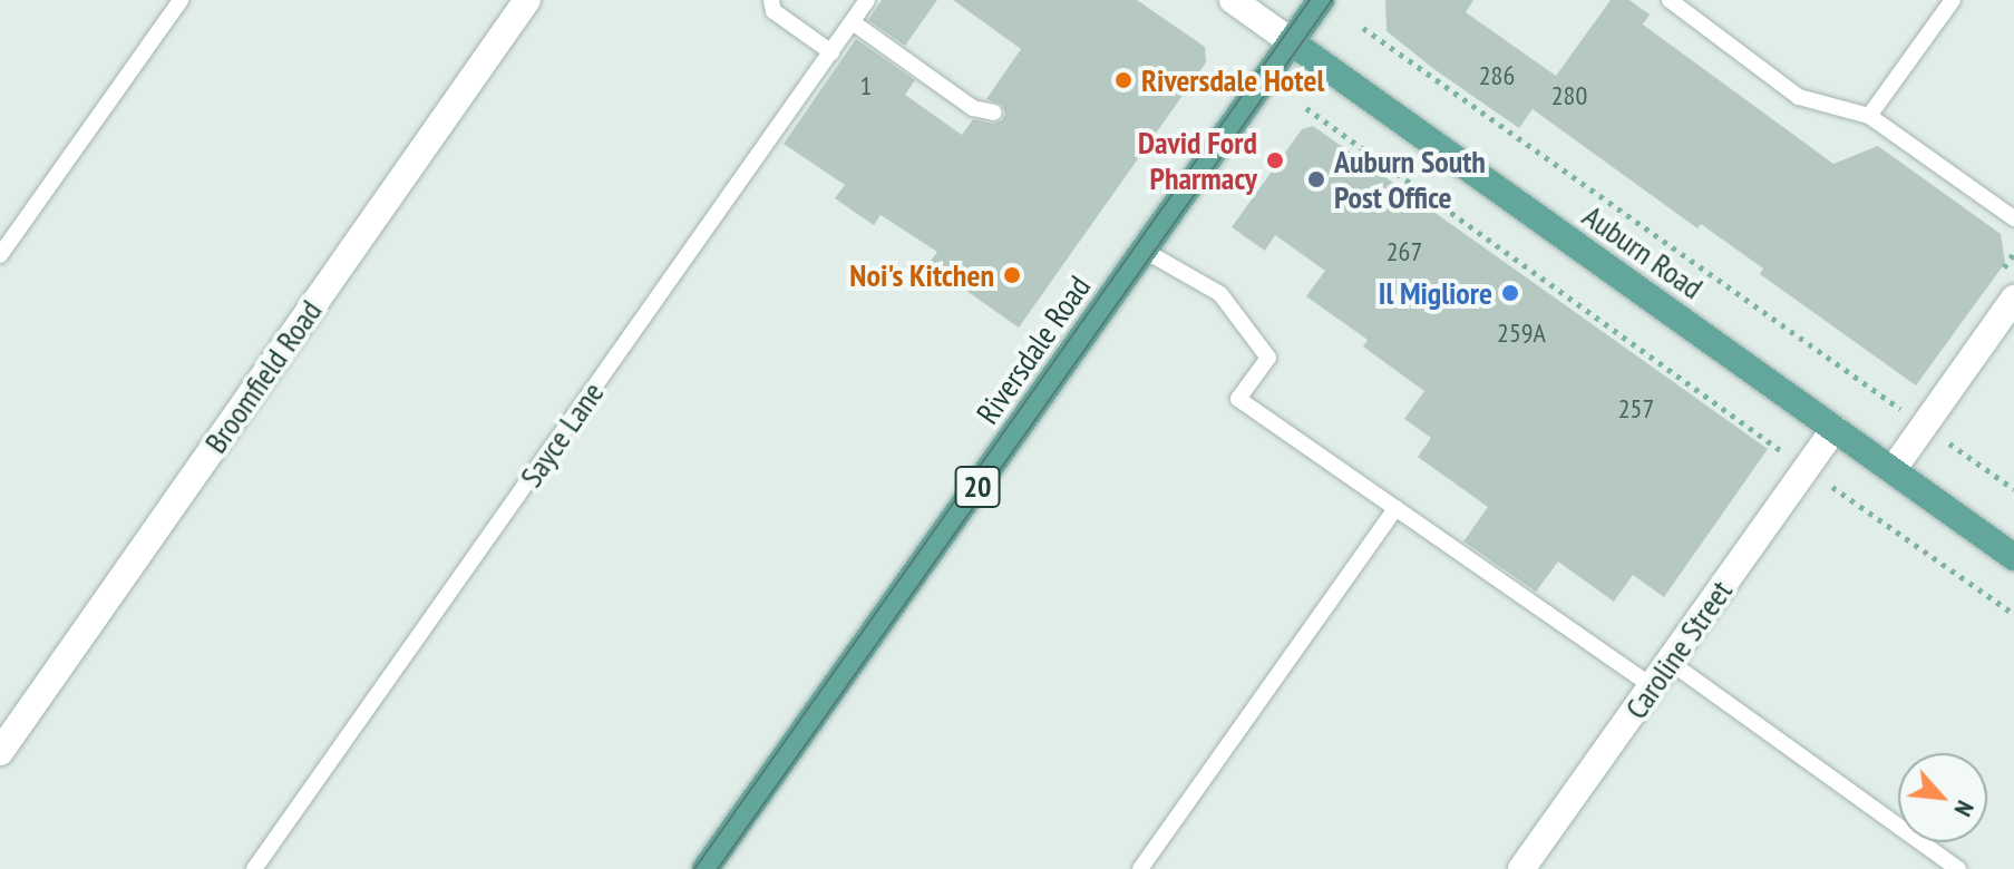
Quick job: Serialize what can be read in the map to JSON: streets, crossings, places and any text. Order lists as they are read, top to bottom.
{
  "streets": {
    "main road": ["Auburn Road", "Riversdale Road", "20"],
    "street": ["Broomfield Road", "Caroline Street"],
    "lane": ["Sayce Lane"]
  },
  "crossings": [
    ["Auburn Road", "Riversdale Road"],
    ["Auburn Road", "Caroline Street"]
  ],
  "places": [
    "Riversdale Hotel",
    "David Ford Pharmacy",
    "Auburn South Post Office",
    "Noi's Kitchen",
    "Il Migliore"
  ],
  "house_numbers": [
    "286",
    "1",
    "280",
    "267",
    "259A",
    "257"
  ],
  "north": "bottom right"
}
